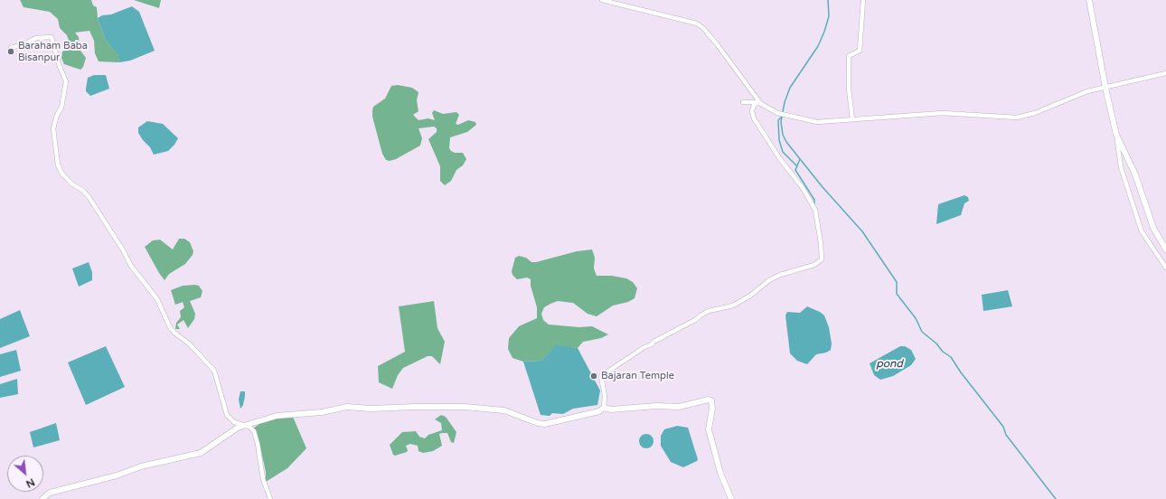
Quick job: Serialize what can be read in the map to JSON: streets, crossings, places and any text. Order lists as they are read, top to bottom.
{
  "water": ["pond"],
  "places": ["Baraham Baba Bisanpur", "Bajaran Temple"],
  "north": "bottom right"
}
